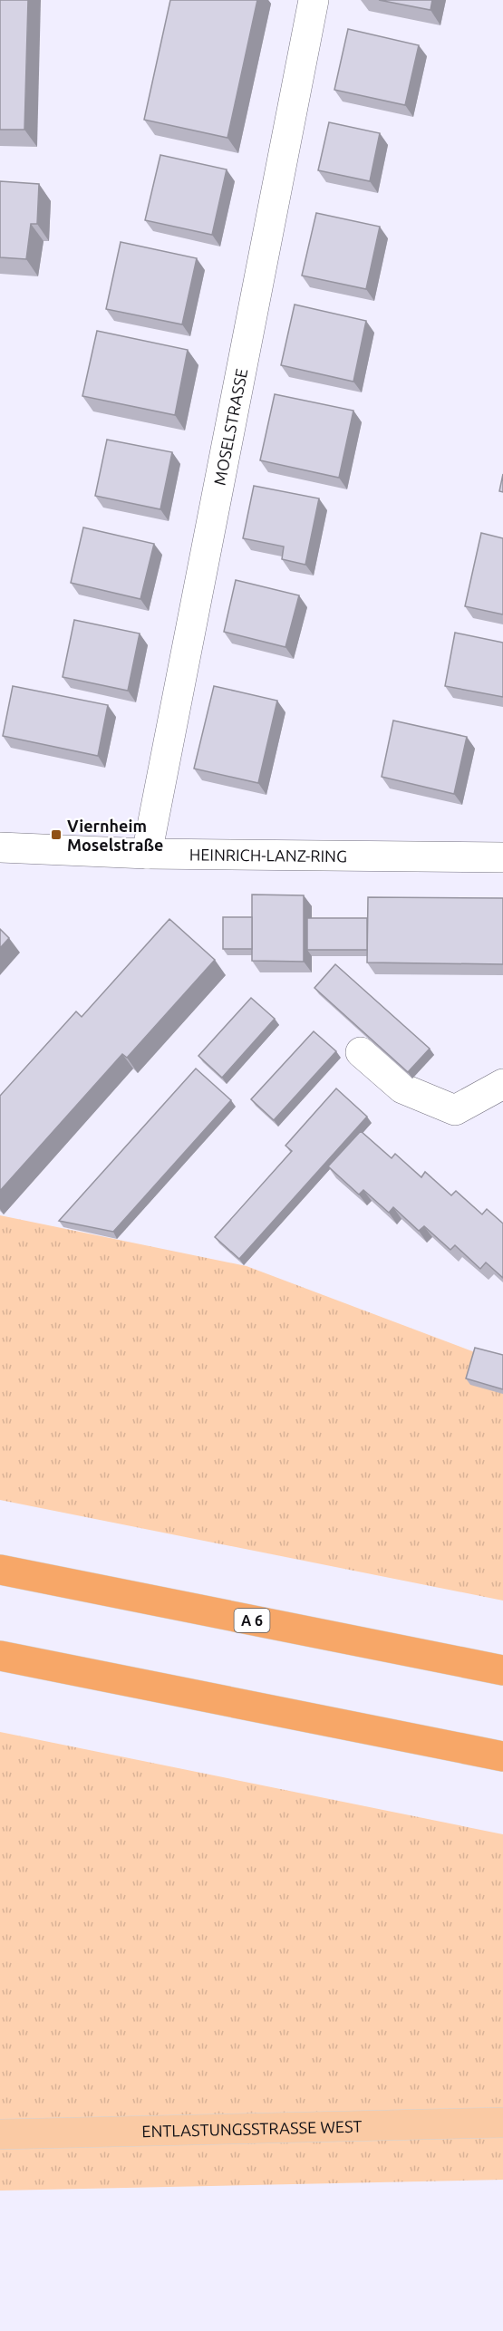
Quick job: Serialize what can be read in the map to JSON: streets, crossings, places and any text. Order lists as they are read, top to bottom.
{
  "streets": {
    "highway": ["A 6"],
    "main road": ["ENTLASTUNGSSTRASSE WEST"],
    "street": ["MOSELSTRASSE", "HEINRICH-LANZ-RING"]
  },
  "crossings": [
    ["MOSELSTRASSE", "HEINRICH-LANZ-RING"]
  ],
  "places": {
    "transit": ["Viernheim Moselstraße"]
  }
}
